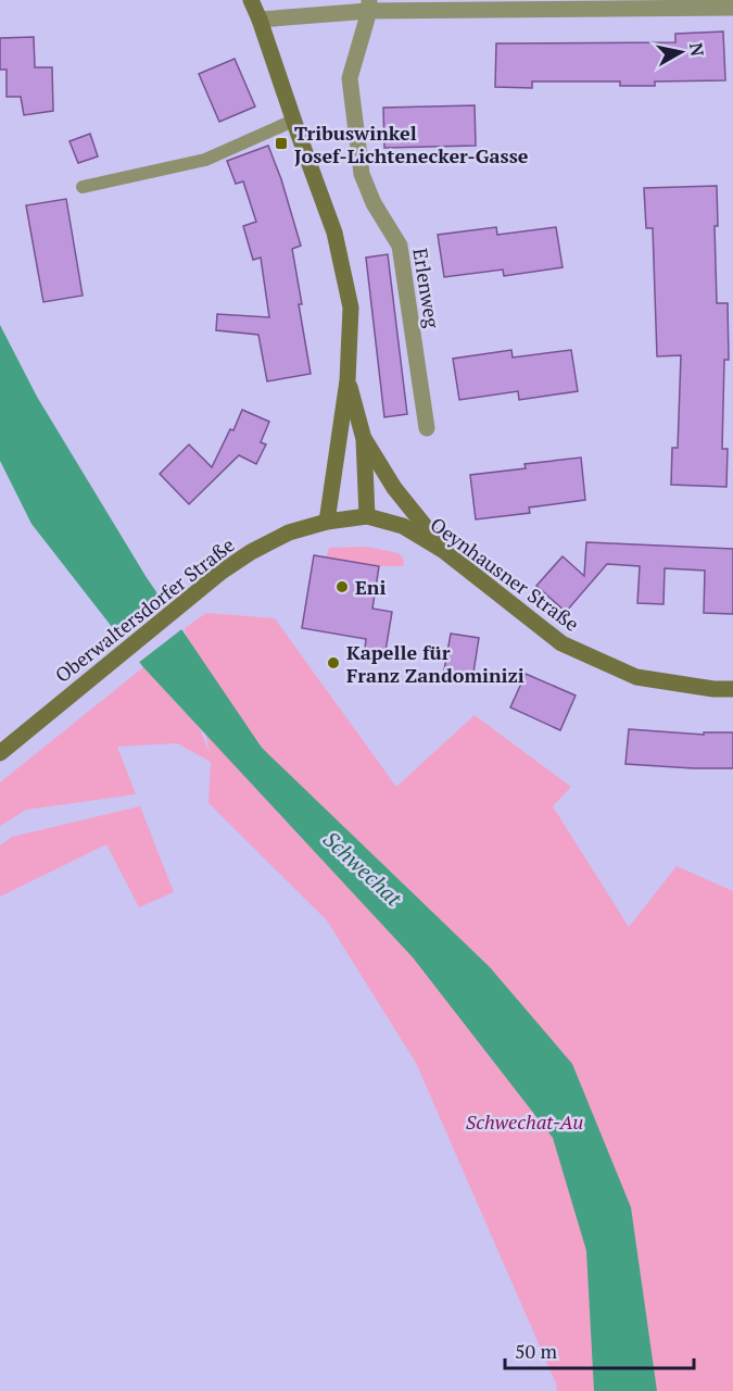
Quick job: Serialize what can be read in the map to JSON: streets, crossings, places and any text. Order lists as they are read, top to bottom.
{
  "streets": {
    "street": ["Erlenweg", "Oeynhausner Straße", "Oberwaltersdorfer Straße"]
  },
  "crossings": [
    ["Oeynhausner Straße", "Oberwaltersdorfer Straße"]
  ],
  "water": ["Schwechat"],
  "parks": ["Schwechat-Au"],
  "places": {
    "transit": ["Tribuswinkel Josef-Lichtenecker-Gasse"],
    "other": ["Eni", "Kapelle für Franz Zandominizi"]
  },
  "scale_bar": "50 m",
  "north": "right"
}
